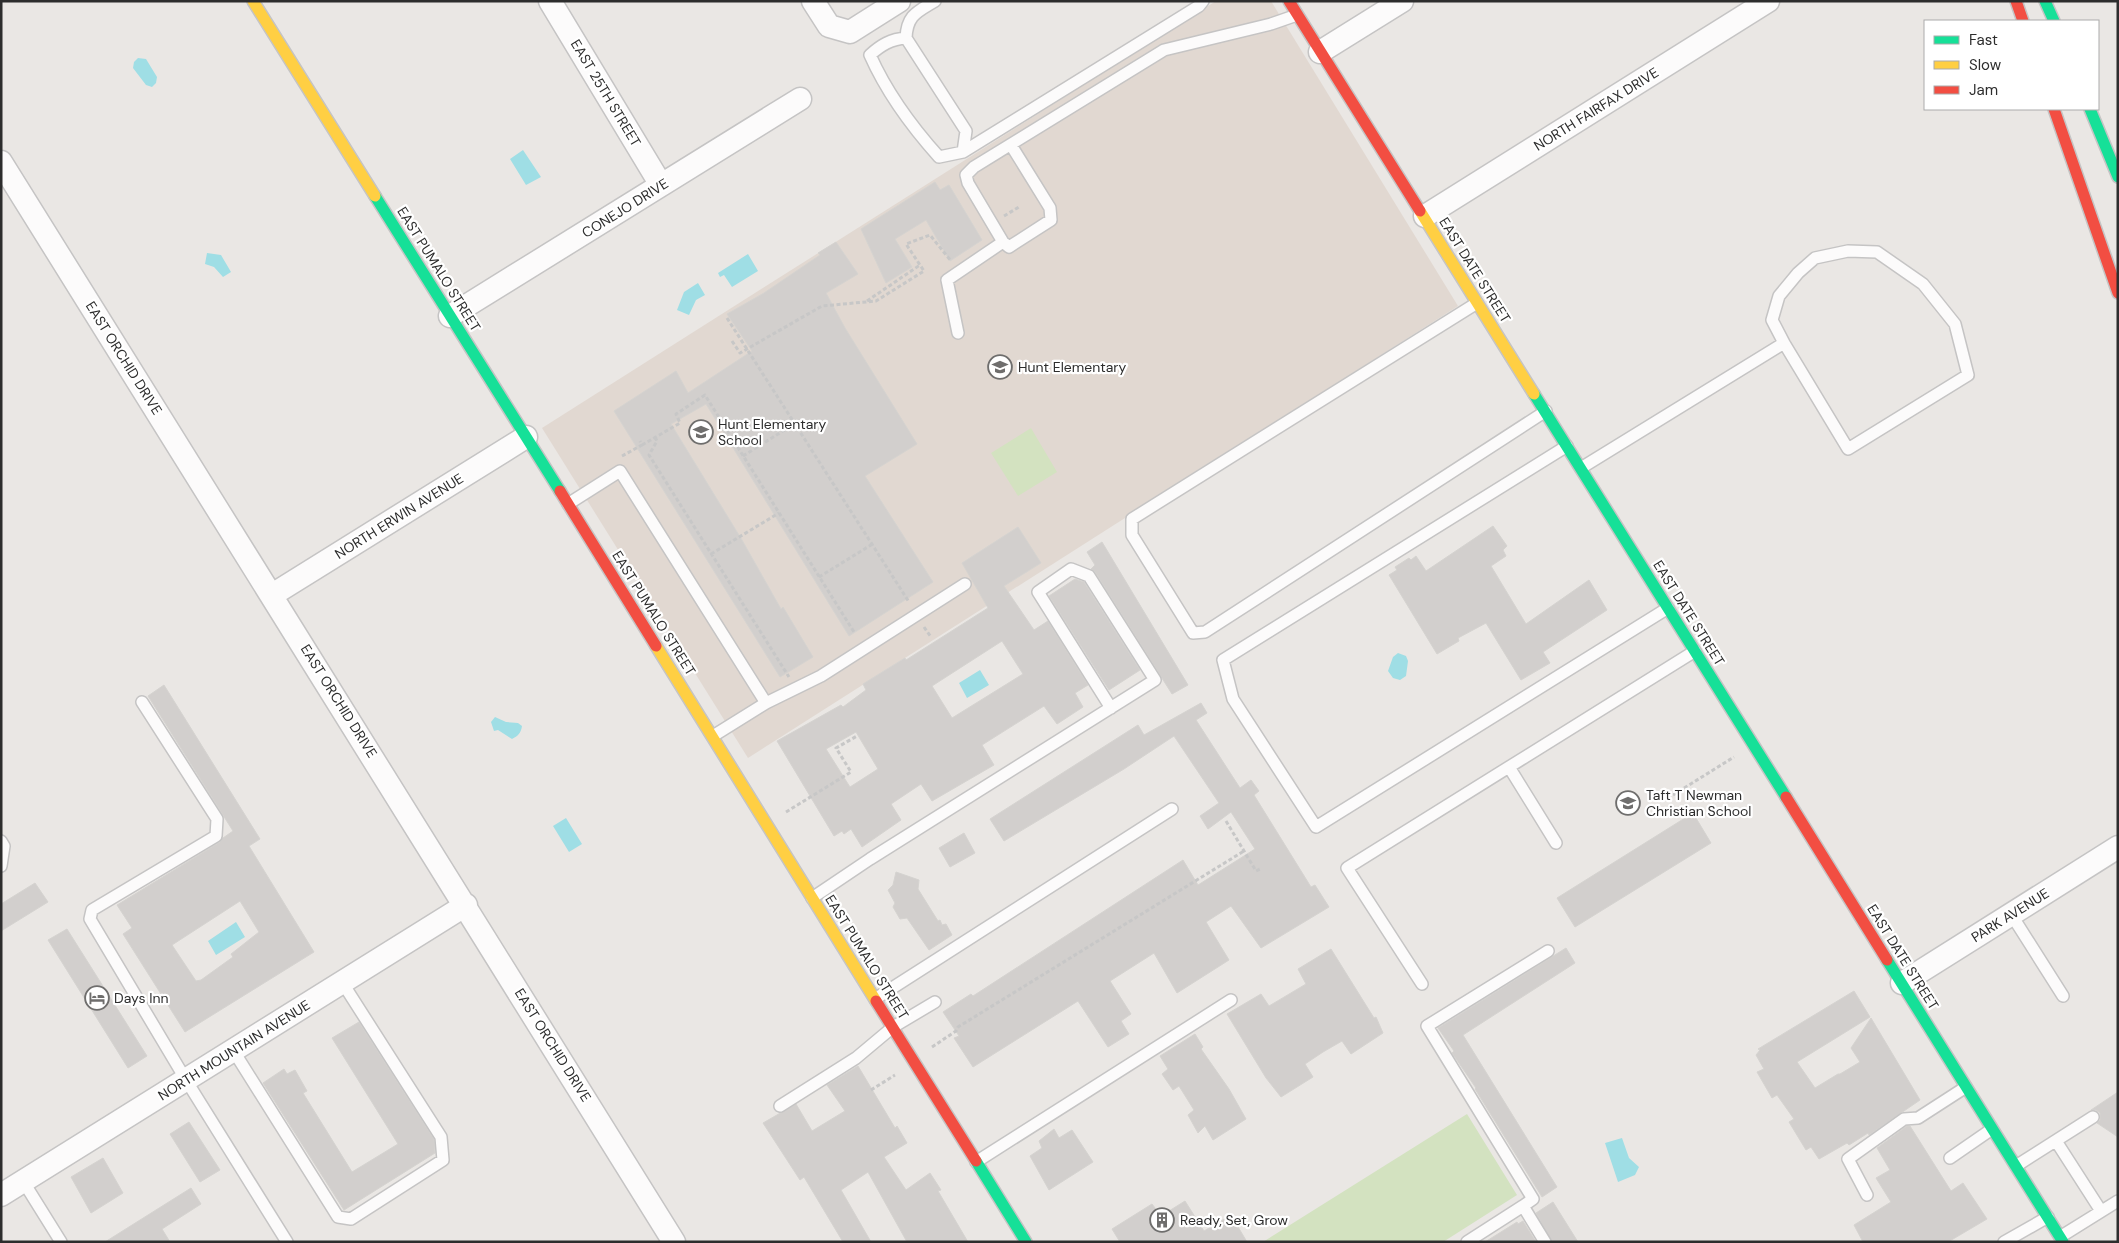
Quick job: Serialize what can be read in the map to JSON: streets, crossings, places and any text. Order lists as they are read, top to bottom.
{
  "streets": {
    "main road": ["EAST PUMALO STREET", "EAST DATE STREET"],
    "street": [
      "EAST 25TH STREET",
      "NORTH FAIRFAX DRIVE",
      "CONEJO DRIVE",
      "EAST ORCHID DRIVE",
      "NORTH ERWIN AVENUE",
      "PARK AVENUE",
      "NORTH MOUNTAIN AVENUE"
    ]
  },
  "crossings": [
    ["EAST 25TH STREET", "CONEJO DRIVE"],
    ["NORTH FAIRFAX DRIVE", "EAST DATE STREET"],
    ["CONEJO DRIVE", "EAST PUMALO STREET"],
    ["EAST PUMALO STREET", "NORTH ERWIN AVENUE"],
    ["EAST DATE STREET", "PARK AVENUE"],
    ["EAST ORCHID DRIVE", "NORTH ERWIN AVENUE"],
    ["EAST ORCHID DRIVE", "NORTH MOUNTAIN AVENUE"]
  ],
  "places": {
    "school or university": ["Hunt Elementary", "Hunt Elementary School", "Taft T Newman Christian School"],
    "hotel": ["Days Inn"],
    "building": ["Ready, Set, Grow"]
  },
  "legend": ["Fast", "Slow", "Jam"]
}
